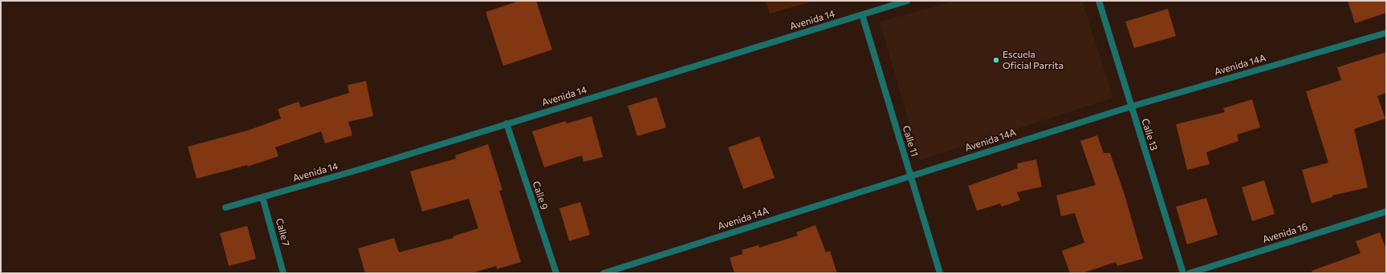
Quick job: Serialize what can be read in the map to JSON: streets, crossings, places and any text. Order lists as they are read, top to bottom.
{
  "streets": {
    "street": [
      "Avenida 14",
      "Avenida 14A",
      "Calle 13",
      "Calle 11",
      "Calle 9",
      "Calle 7",
      "Avenida 16"
    ]
  },
  "crossings": [
    ["Avenida 14", "Calle 11"],
    ["Avenida 14", "Calle 9"],
    ["Avenida 14", "Calle 7"],
    ["Avenida 14A", "Calle 13"],
    ["Avenida 14A", "Calle 11"]
  ],
  "places": ["Escuela Oficial Parrita"]
}
